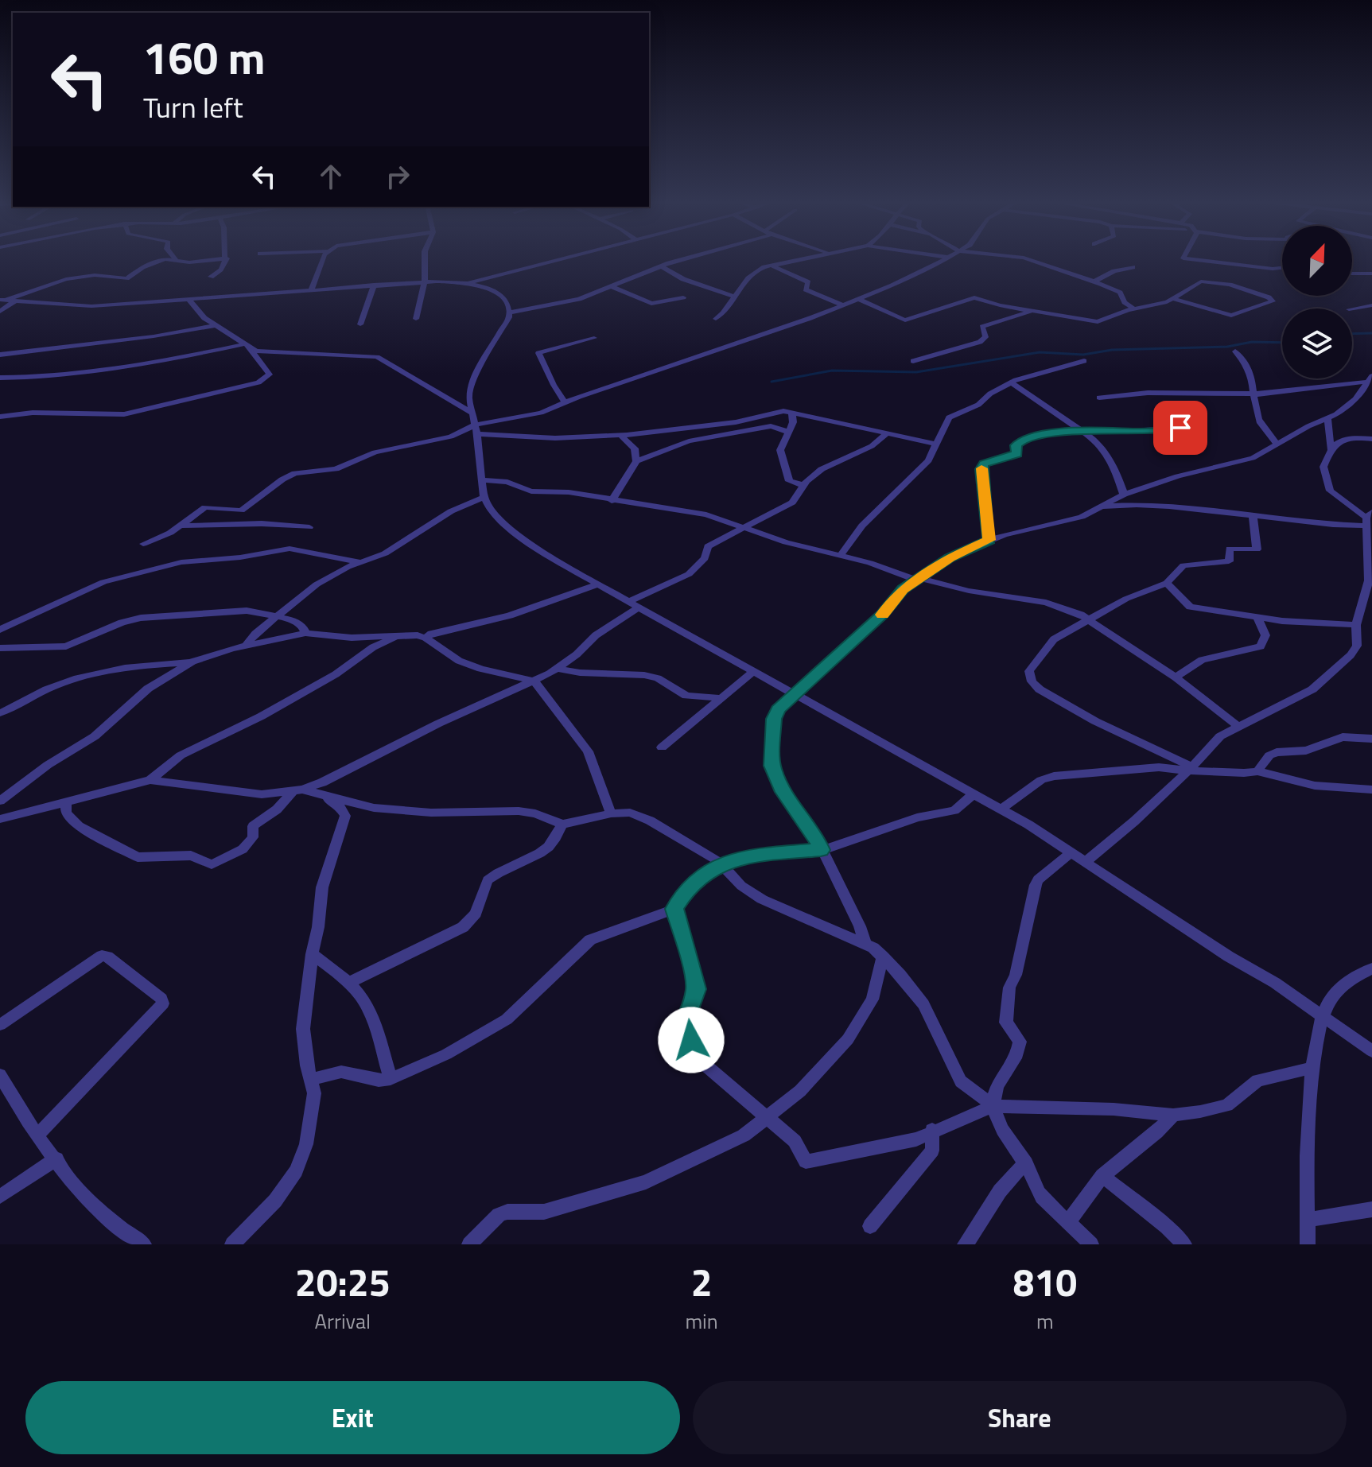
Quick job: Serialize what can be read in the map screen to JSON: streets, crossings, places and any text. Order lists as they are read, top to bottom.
{
  "north": "top right",
  "page": {
    "turn": ["160 m", "Turn left"],
    "eta": [
      "20:25",
      "Arrival",
      "2",
      "min",
      "810",
      "m"
    ],
    "buttons": ["Exit", "Share"]
  }
}
